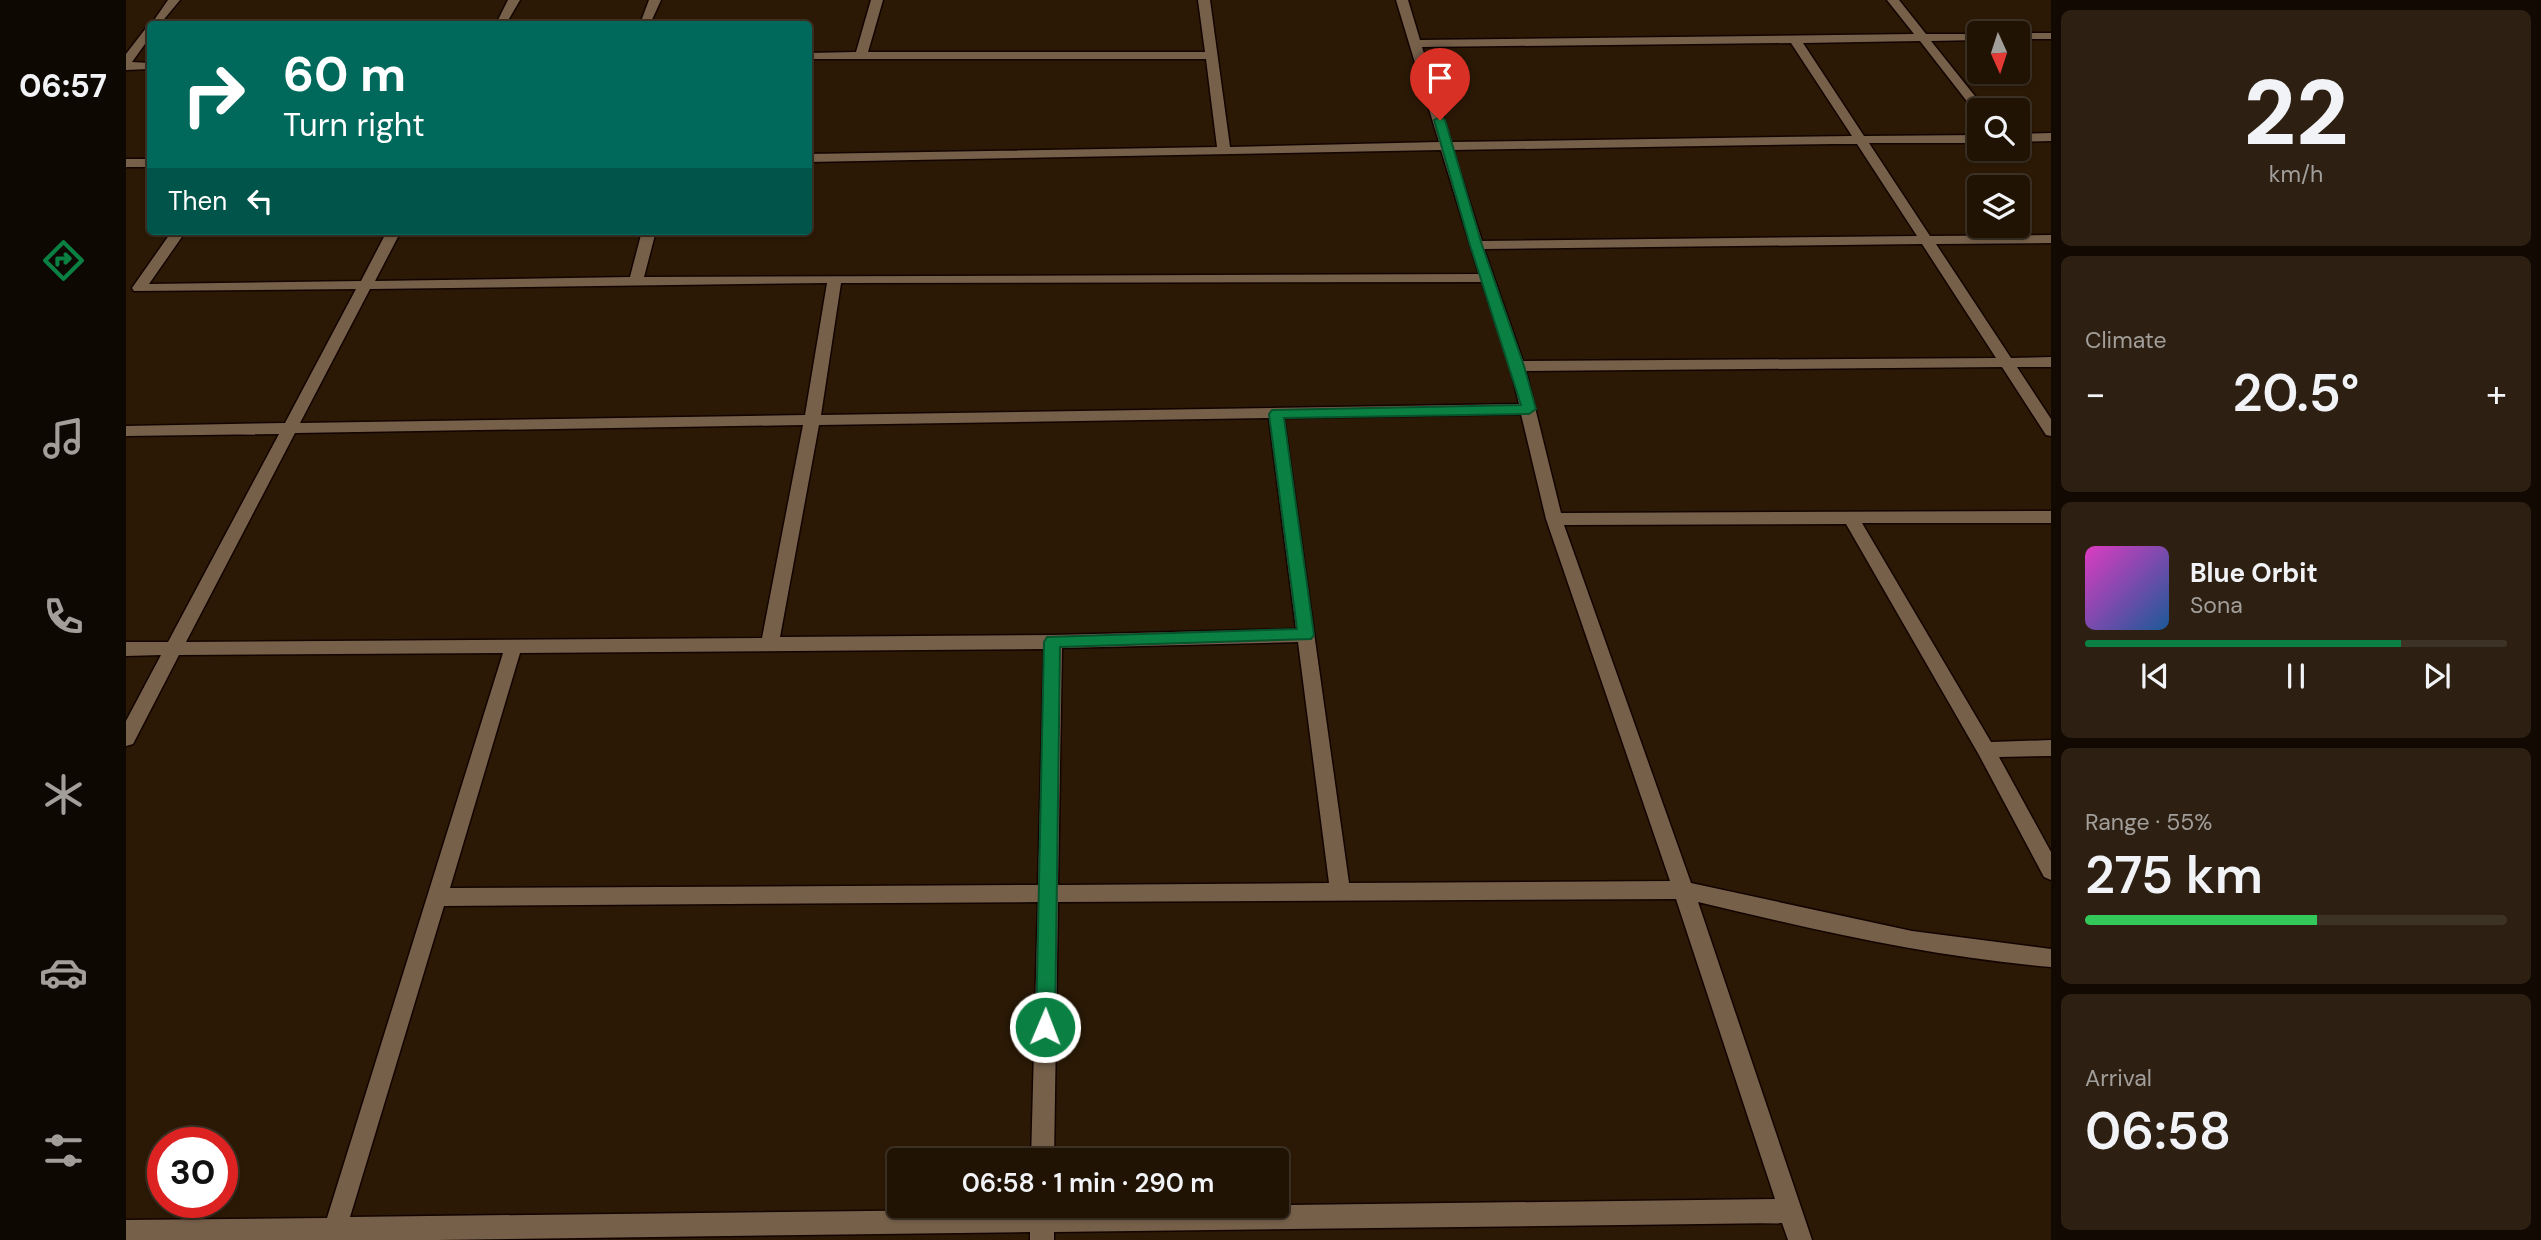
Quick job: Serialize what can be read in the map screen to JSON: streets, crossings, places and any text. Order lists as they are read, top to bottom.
{
  "north": "bottom",
  "page": {
    "tabs": "06:57",
    "tile": [
      ["22", "km/h"],
      "Climate",
      ["Range · 55%", "275 km"],
      ["Arrival", "06:58"]
    ],
    "turn": ["60 m", "Turn right"],
    "then": "Then",
    "heat": ["−", "20.5°", "+"],
    "song": ["Blue Orbit", "Sona"],
    "limit": "30",
    "trip": "06:58 · 1 min · 290 m"
  }
}
